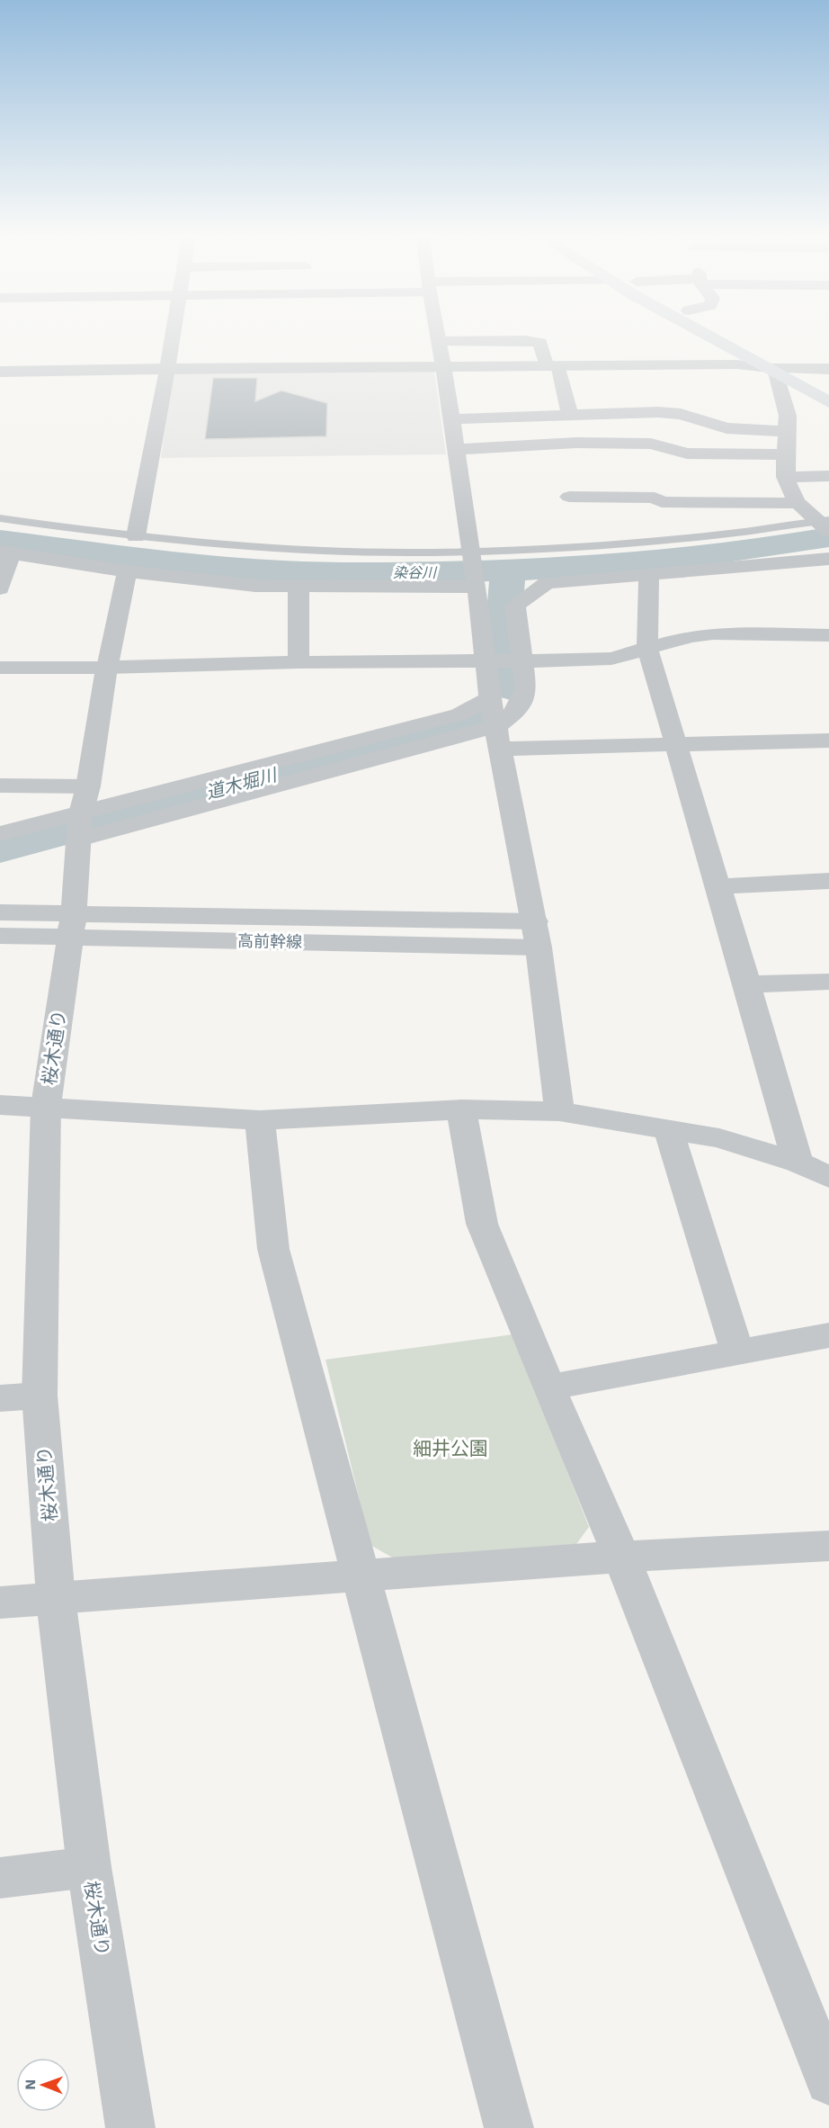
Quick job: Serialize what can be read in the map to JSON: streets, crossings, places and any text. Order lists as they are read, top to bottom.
{
  "streets": {
    "street": ["高前幹線", "桜木通り"]
  },
  "crossings": [
    ["高前幹線", "桜木通り"]
  ],
  "water": ["染谷川", "道木堀川"],
  "parks": ["細井公園"],
  "north": "left"
}
